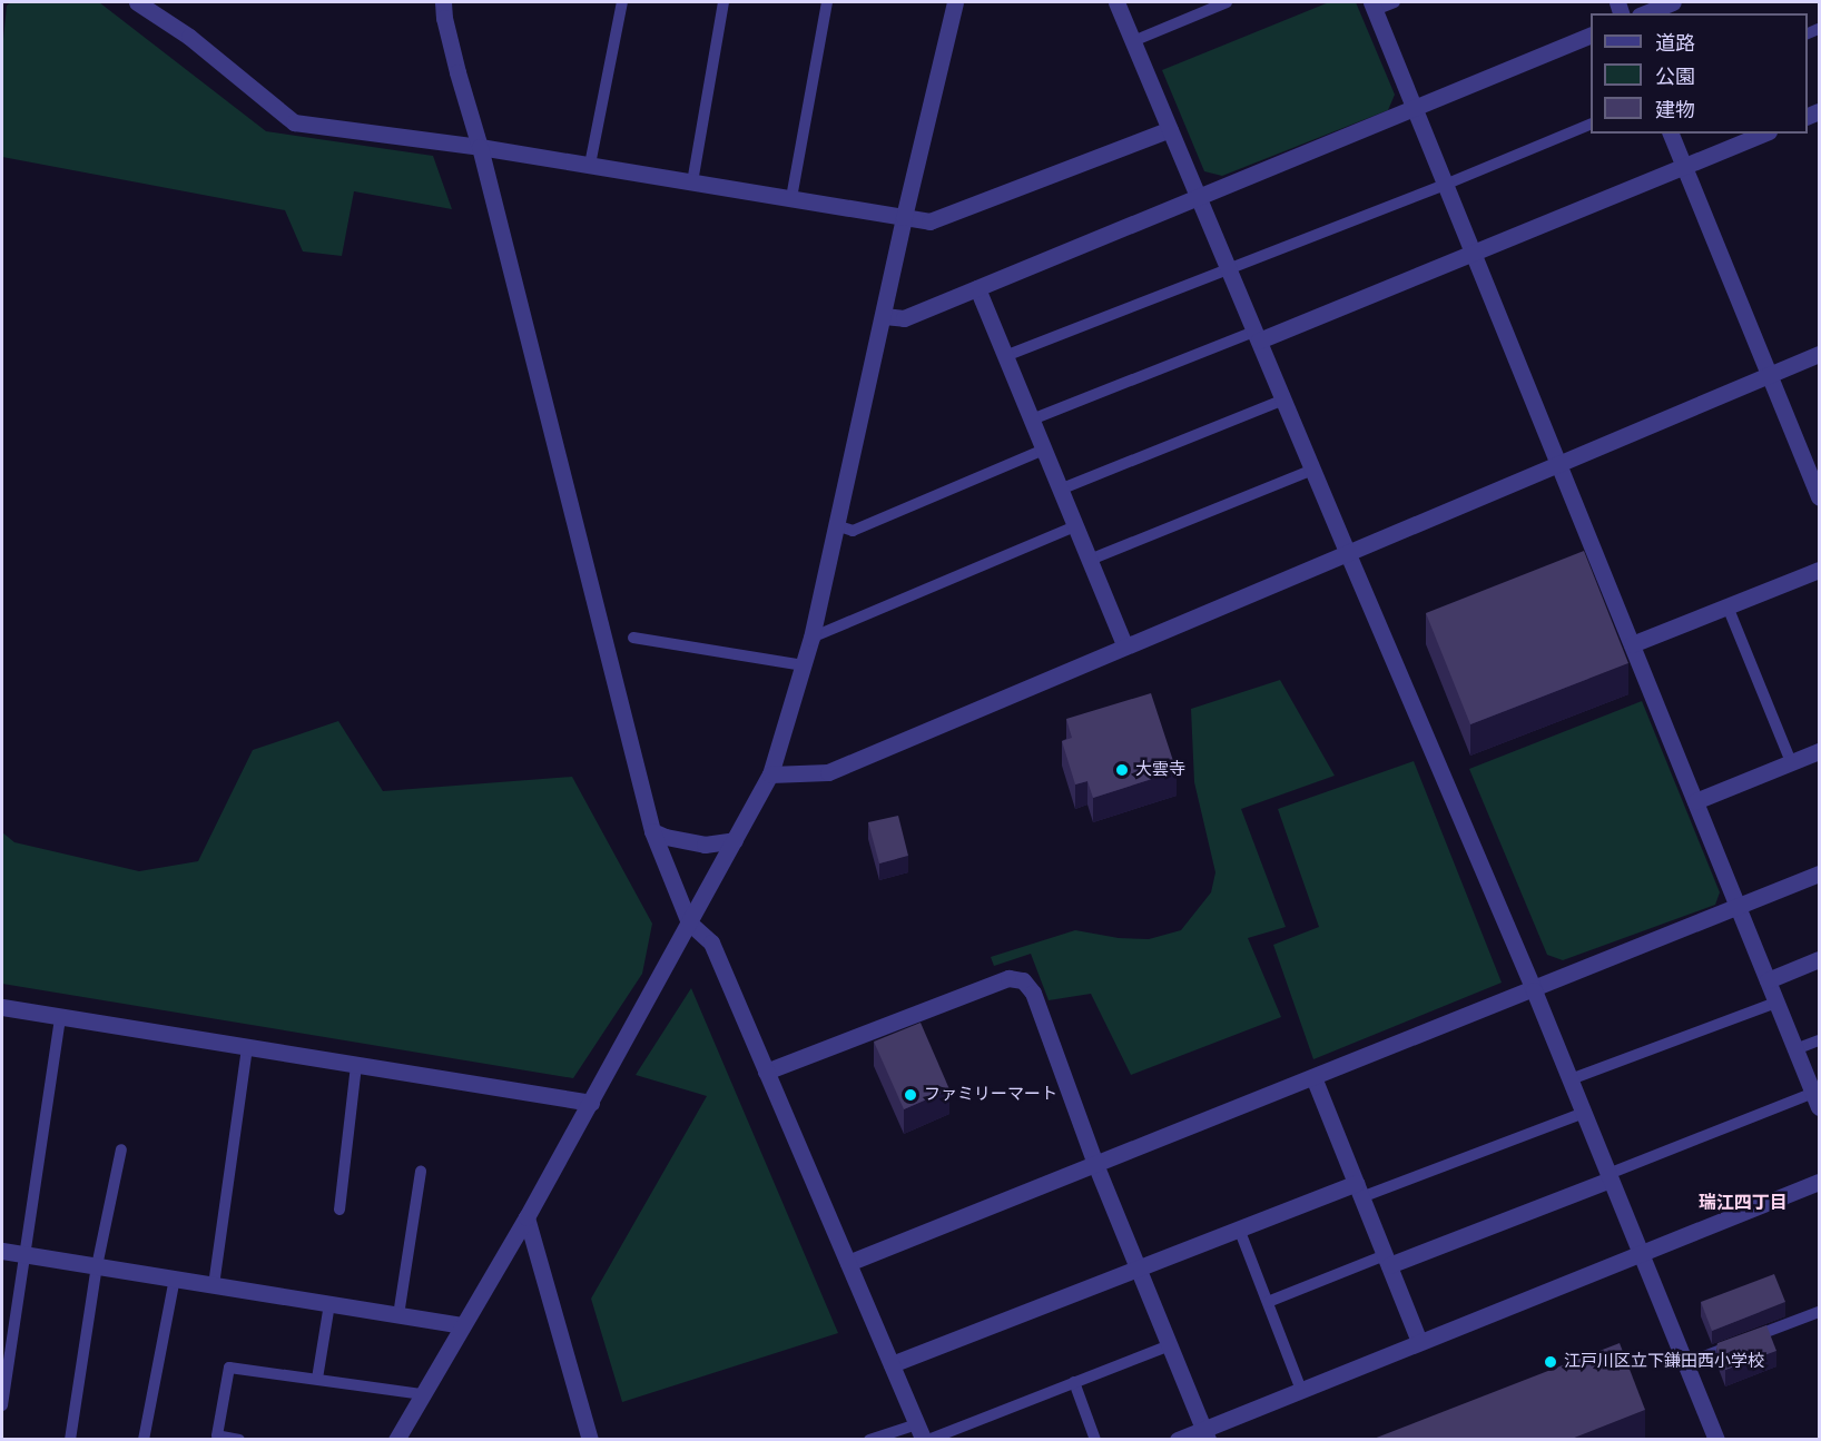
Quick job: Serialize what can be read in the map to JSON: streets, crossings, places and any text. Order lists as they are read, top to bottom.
{
  "districts": ["瑞江四丁目"],
  "places": ["大雲寺", "ファミリーマート", "江戸川区立下鎌田西小学校"],
  "legend": ["道路", "公園", "建物"]
}
